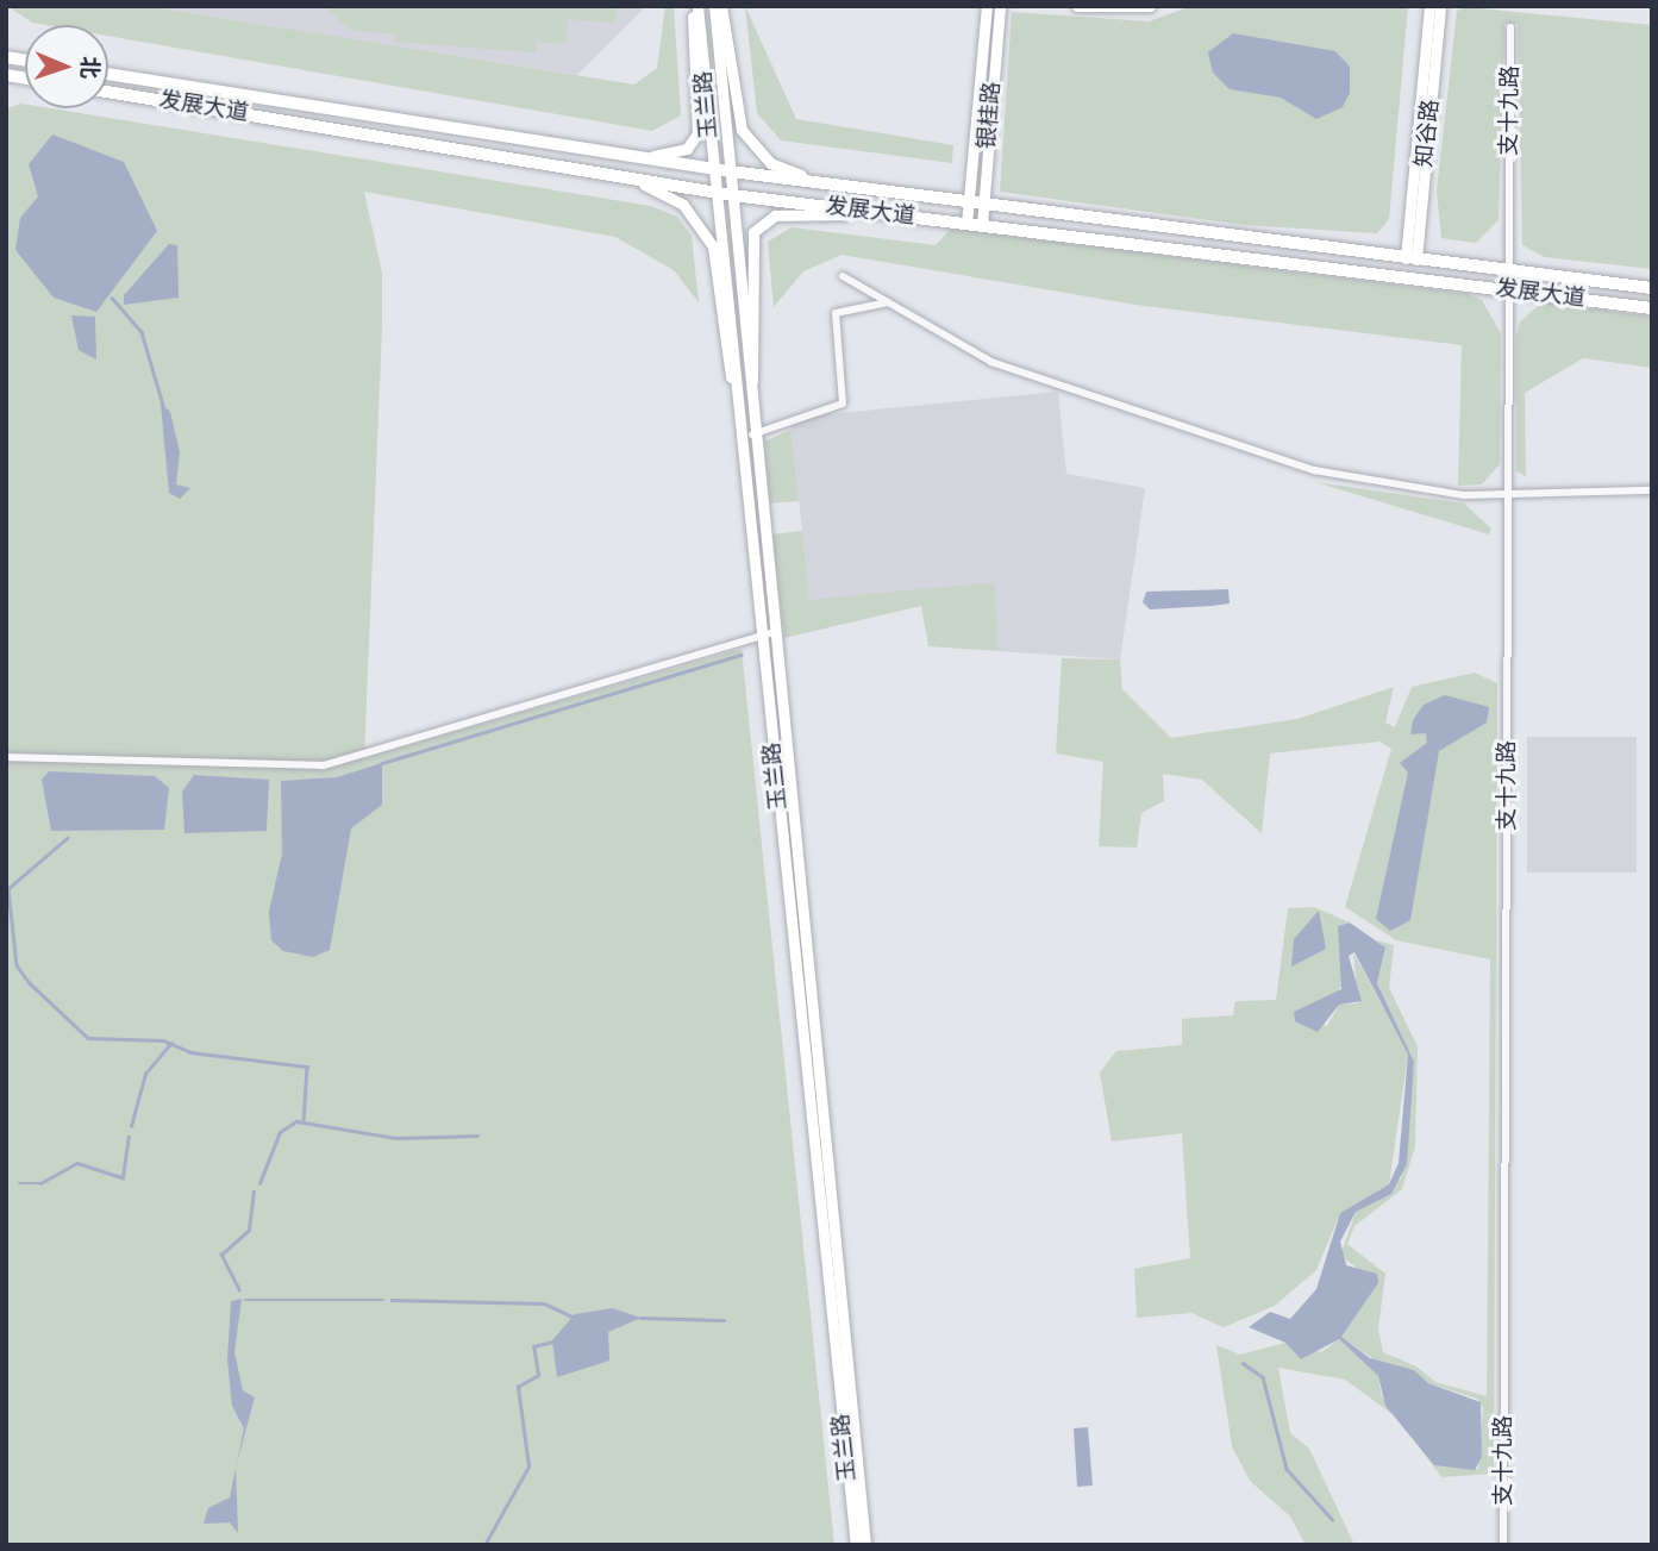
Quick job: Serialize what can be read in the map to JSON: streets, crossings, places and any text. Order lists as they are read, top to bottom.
{
  "streets": {
    "main road": ["发展大道"],
    "street": [
      "玉兰路",
      "支十九路",
      "银桂路",
      "知谷路"
    ]
  },
  "crossings": [
    ["玉兰路", "发展大道"],
    ["发展大道", "支十九路"],
    ["发展大道", "银桂路"],
    ["发展大道", "知谷路"]
  ],
  "north": "right"
}
